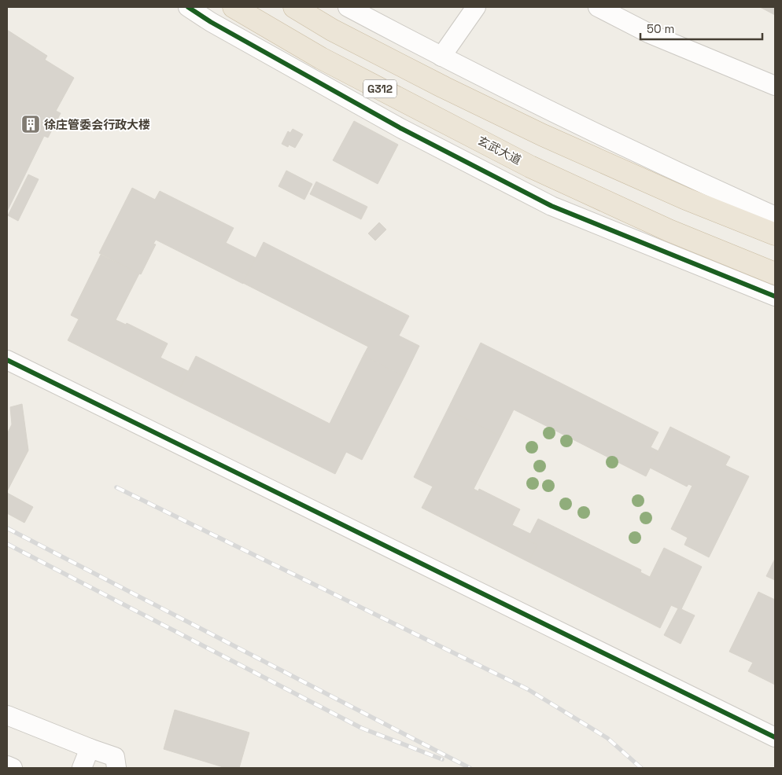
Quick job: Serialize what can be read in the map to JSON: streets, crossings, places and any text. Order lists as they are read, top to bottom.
{
  "streets": {
    "highway": ["G312", "玄武大道"]
  },
  "places": {
    "building": ["徐庄管委会行政大楼"]
  },
  "scale_bar": "50 m"
}
